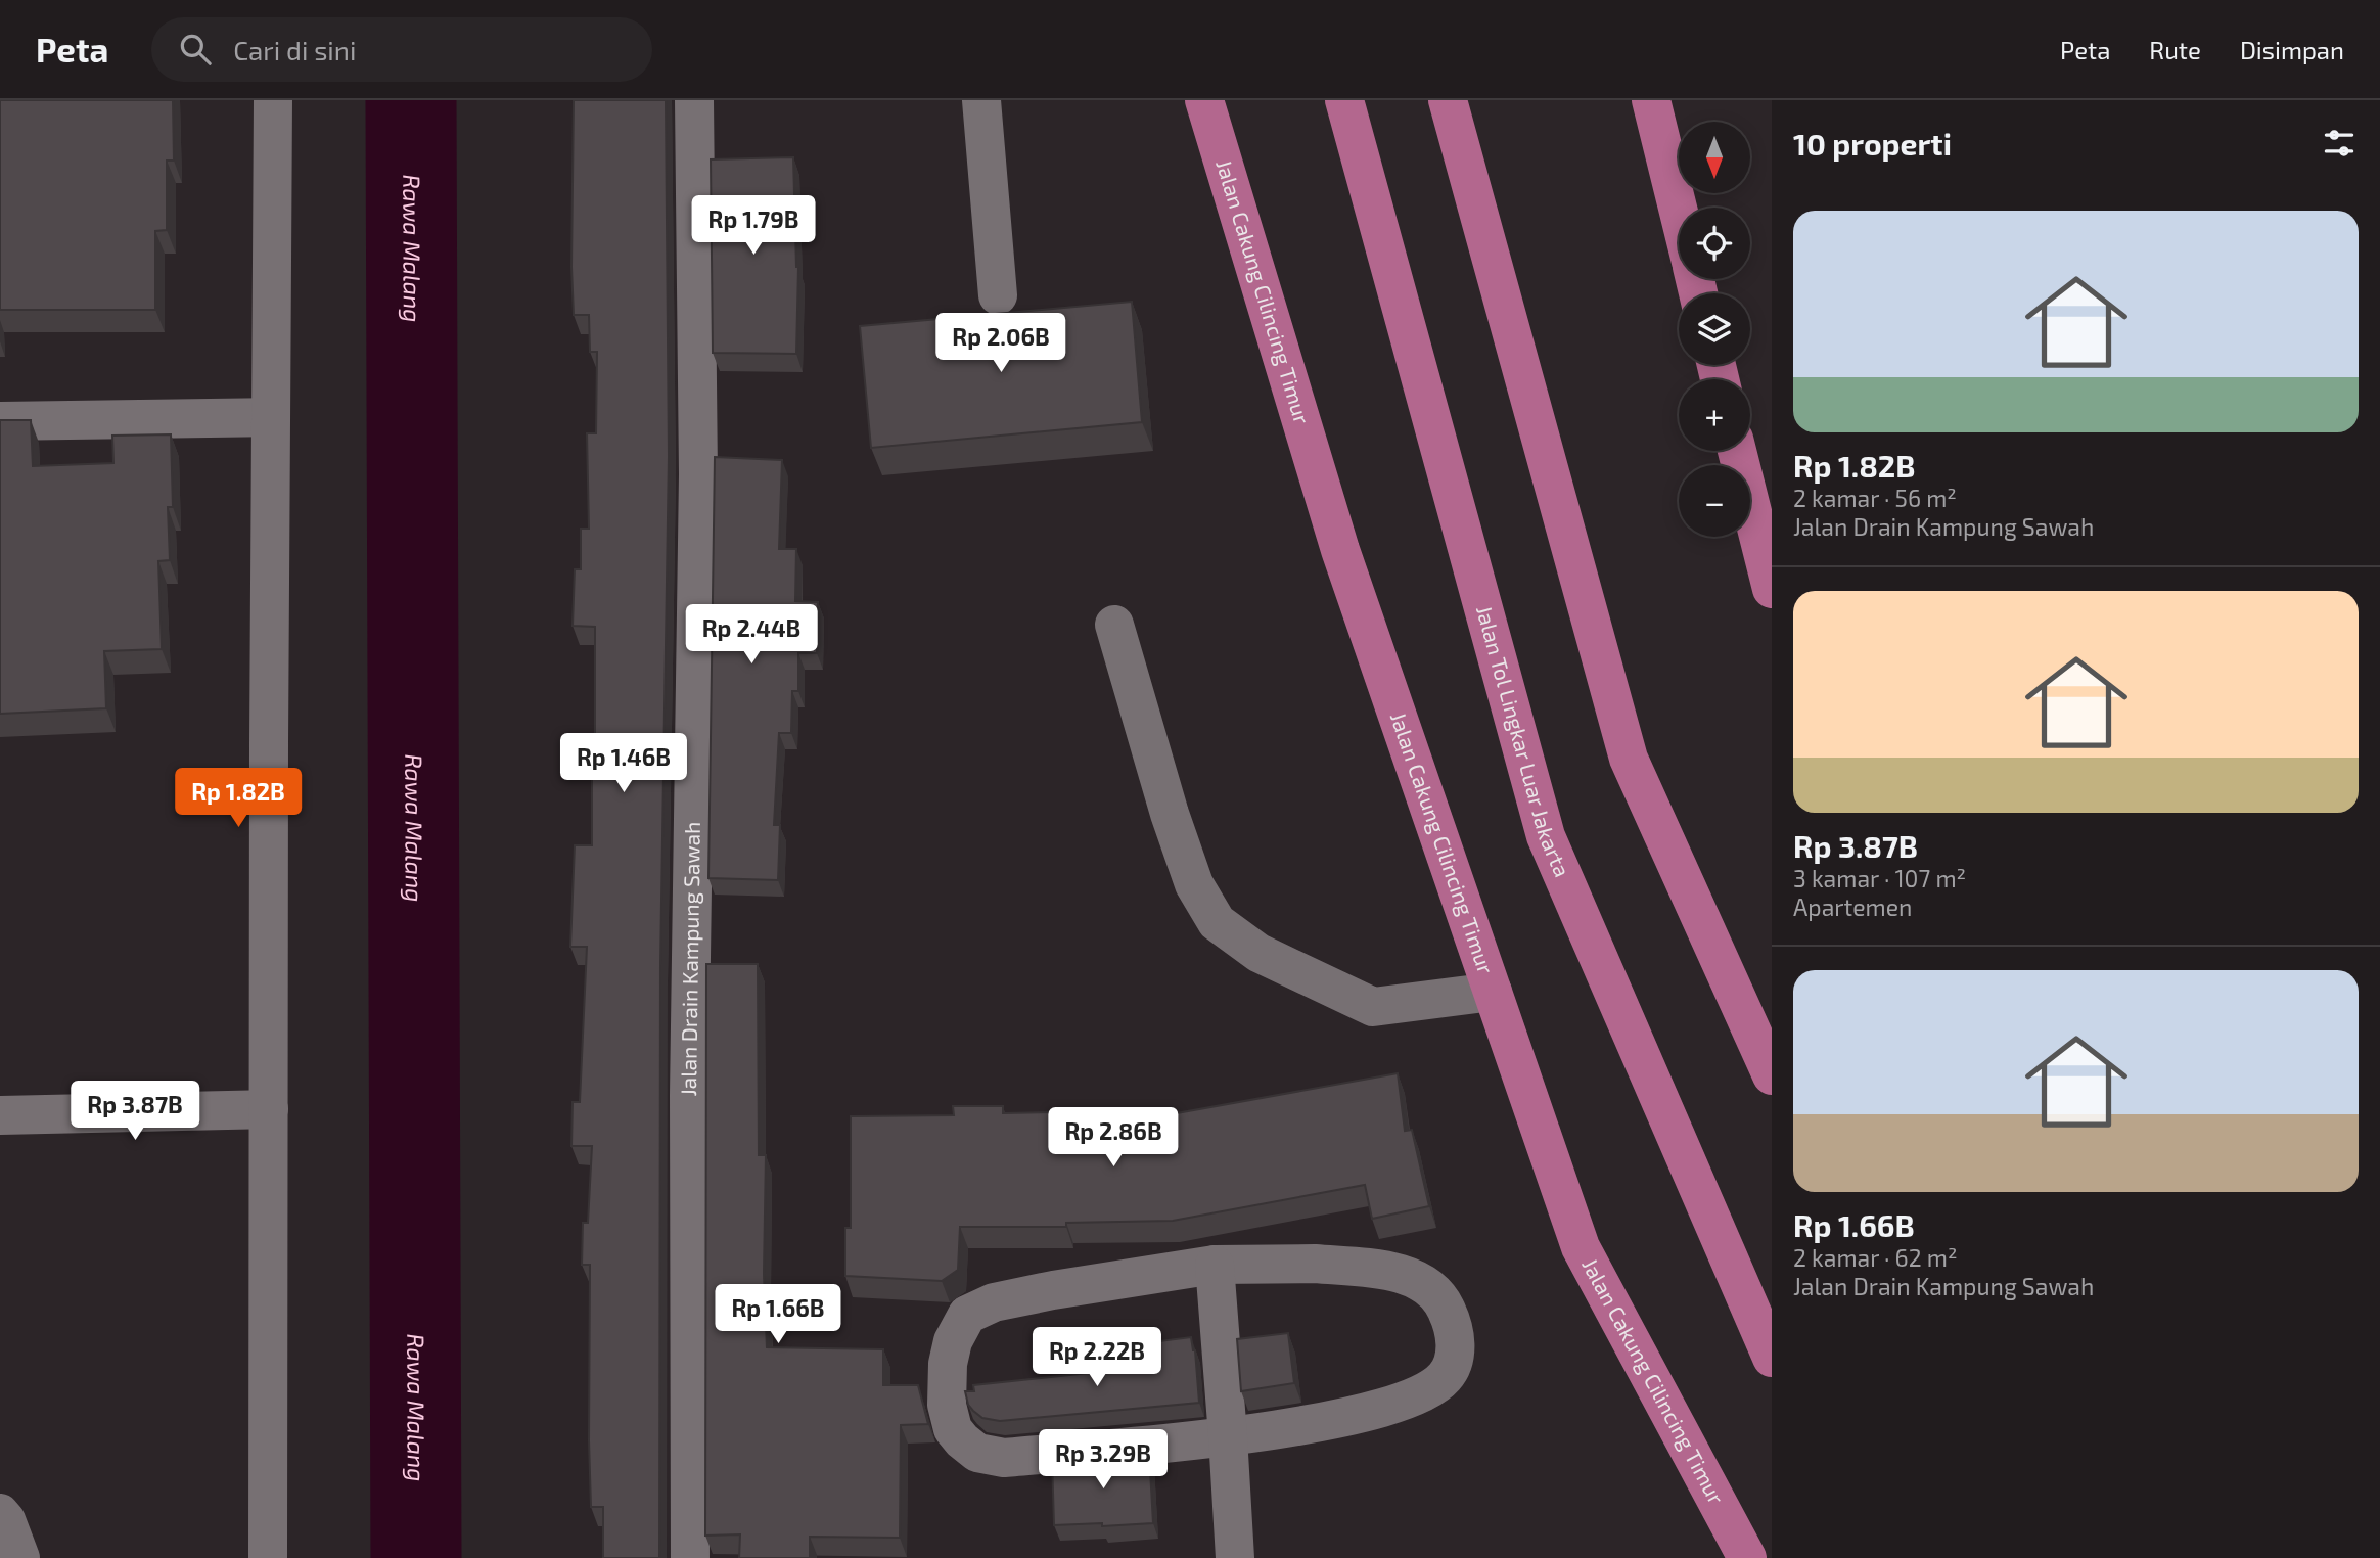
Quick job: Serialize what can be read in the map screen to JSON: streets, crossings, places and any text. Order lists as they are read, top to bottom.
{
  "streets": {
    "highway": ["Jalan Cakung Cilincing Timur", "Jalan Tol Lingkar Luar Jakarta"],
    "street": ["Jalan Drain Kampung Sawah"]
  },
  "water": ["Rawa Malang"],
  "north": "bottom",
  "page": {
    "header": "Peta",
    "search": "Cari di sini",
    "nav": ["Peta", "Rute", "Disimpan"],
    "heading": "10 properti",
    "map_buttons": ["+", "−"],
    "list": [
      {
        "name": "Rp 1.82B",
        "note": "2 kamar · 56 m² · Jalan Drain Kampung Sawah"
      },
      {
        "name": "Rp 3.87B",
        "note": "3 kamar · 107 m² · Apartemen"
      },
      {
        "name": "Rp 1.66B",
        "note": "2 kamar · 62 m² · Jalan Drain Kampung Sawah"
      }
    ],
    "price": [
      "Rp 1.79B",
      "Rp 2.06B",
      "Rp 2.44B",
      "Rp 1.46B",
      "Rp 1.82B",
      "Rp 3.87B",
      "Rp 2.86B",
      "Rp 1.66B",
      "Rp 2.22B",
      "Rp 3.29B"
    ]
  }
}
